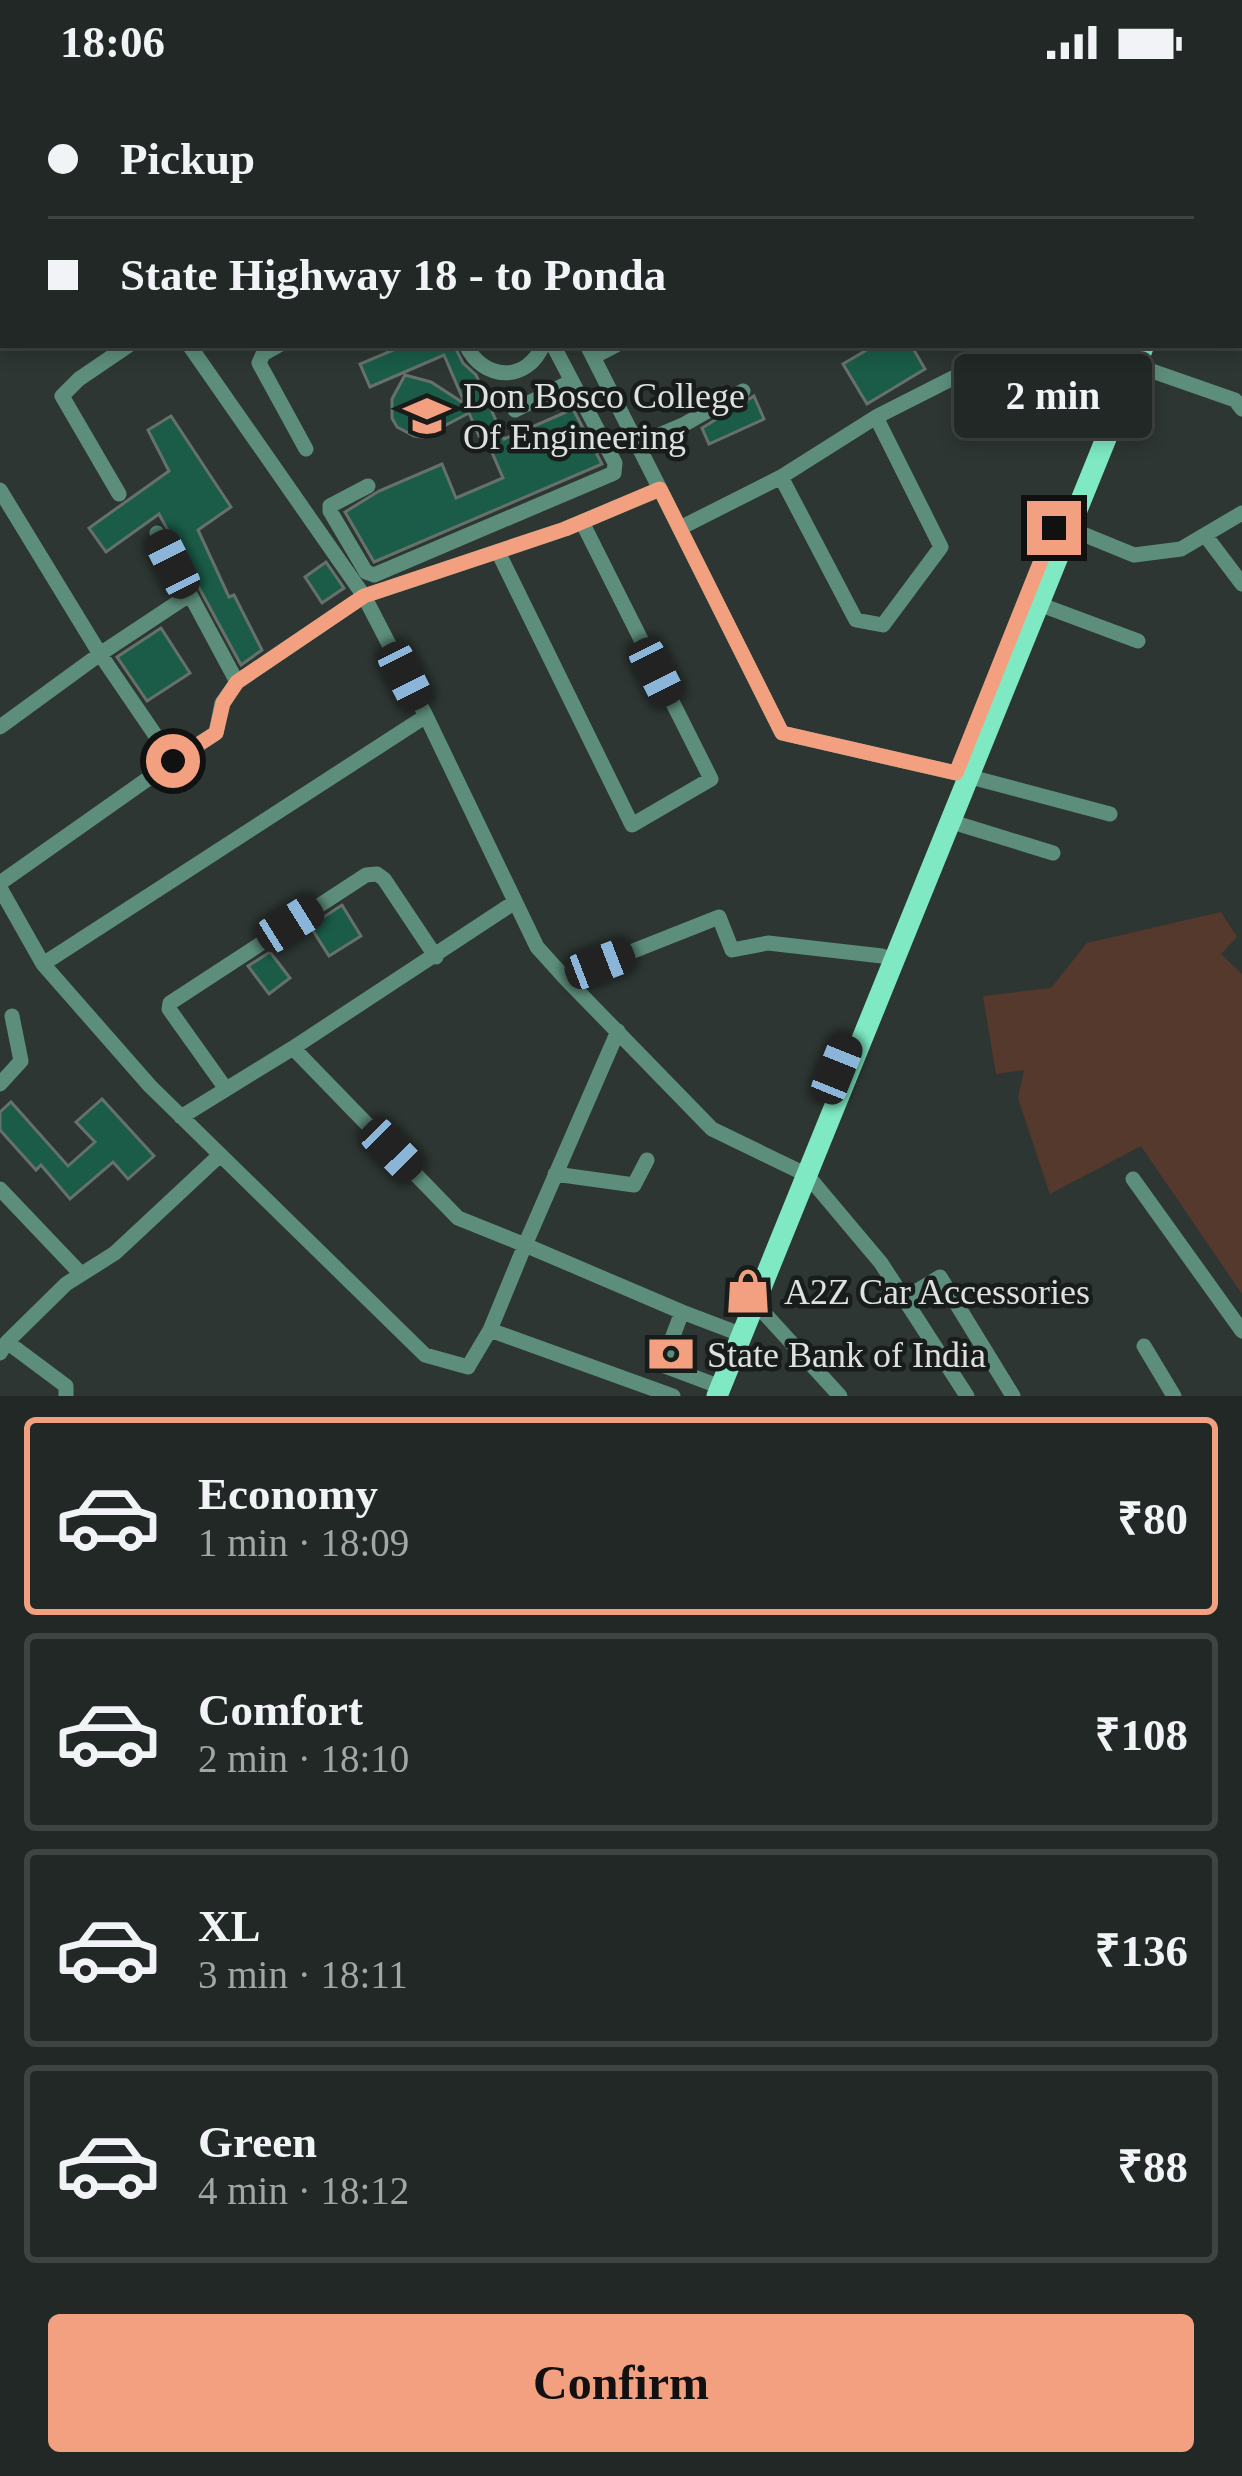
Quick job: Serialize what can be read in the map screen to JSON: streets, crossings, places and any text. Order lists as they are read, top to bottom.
{
  "places": {
    "school or university": ["Don Bosco College Of Engineering"],
    "shop": ["A2Z Car Accessories"],
    "bank": ["State Bank of India"]
  },
  "page": {
    "status": "18:06",
    "banner": ["Pickup", "State Highway 18 - to Ponda"],
    "bubble": "2 min",
    "list": [
      {
        "name": "Economy",
        "note": "1 min · 18:09",
        "value": "₹80"
      },
      {
        "name": "Comfort",
        "note": "2 min · 18:10",
        "value": "₹108"
      },
      {
        "name": "XL",
        "note": "3 min · 18:11",
        "value": "₹136"
      },
      {
        "name": "Green",
        "note": "4 min · 18:12",
        "value": "₹88"
      }
    ],
    "buttons": "Confirm"
  }
}
